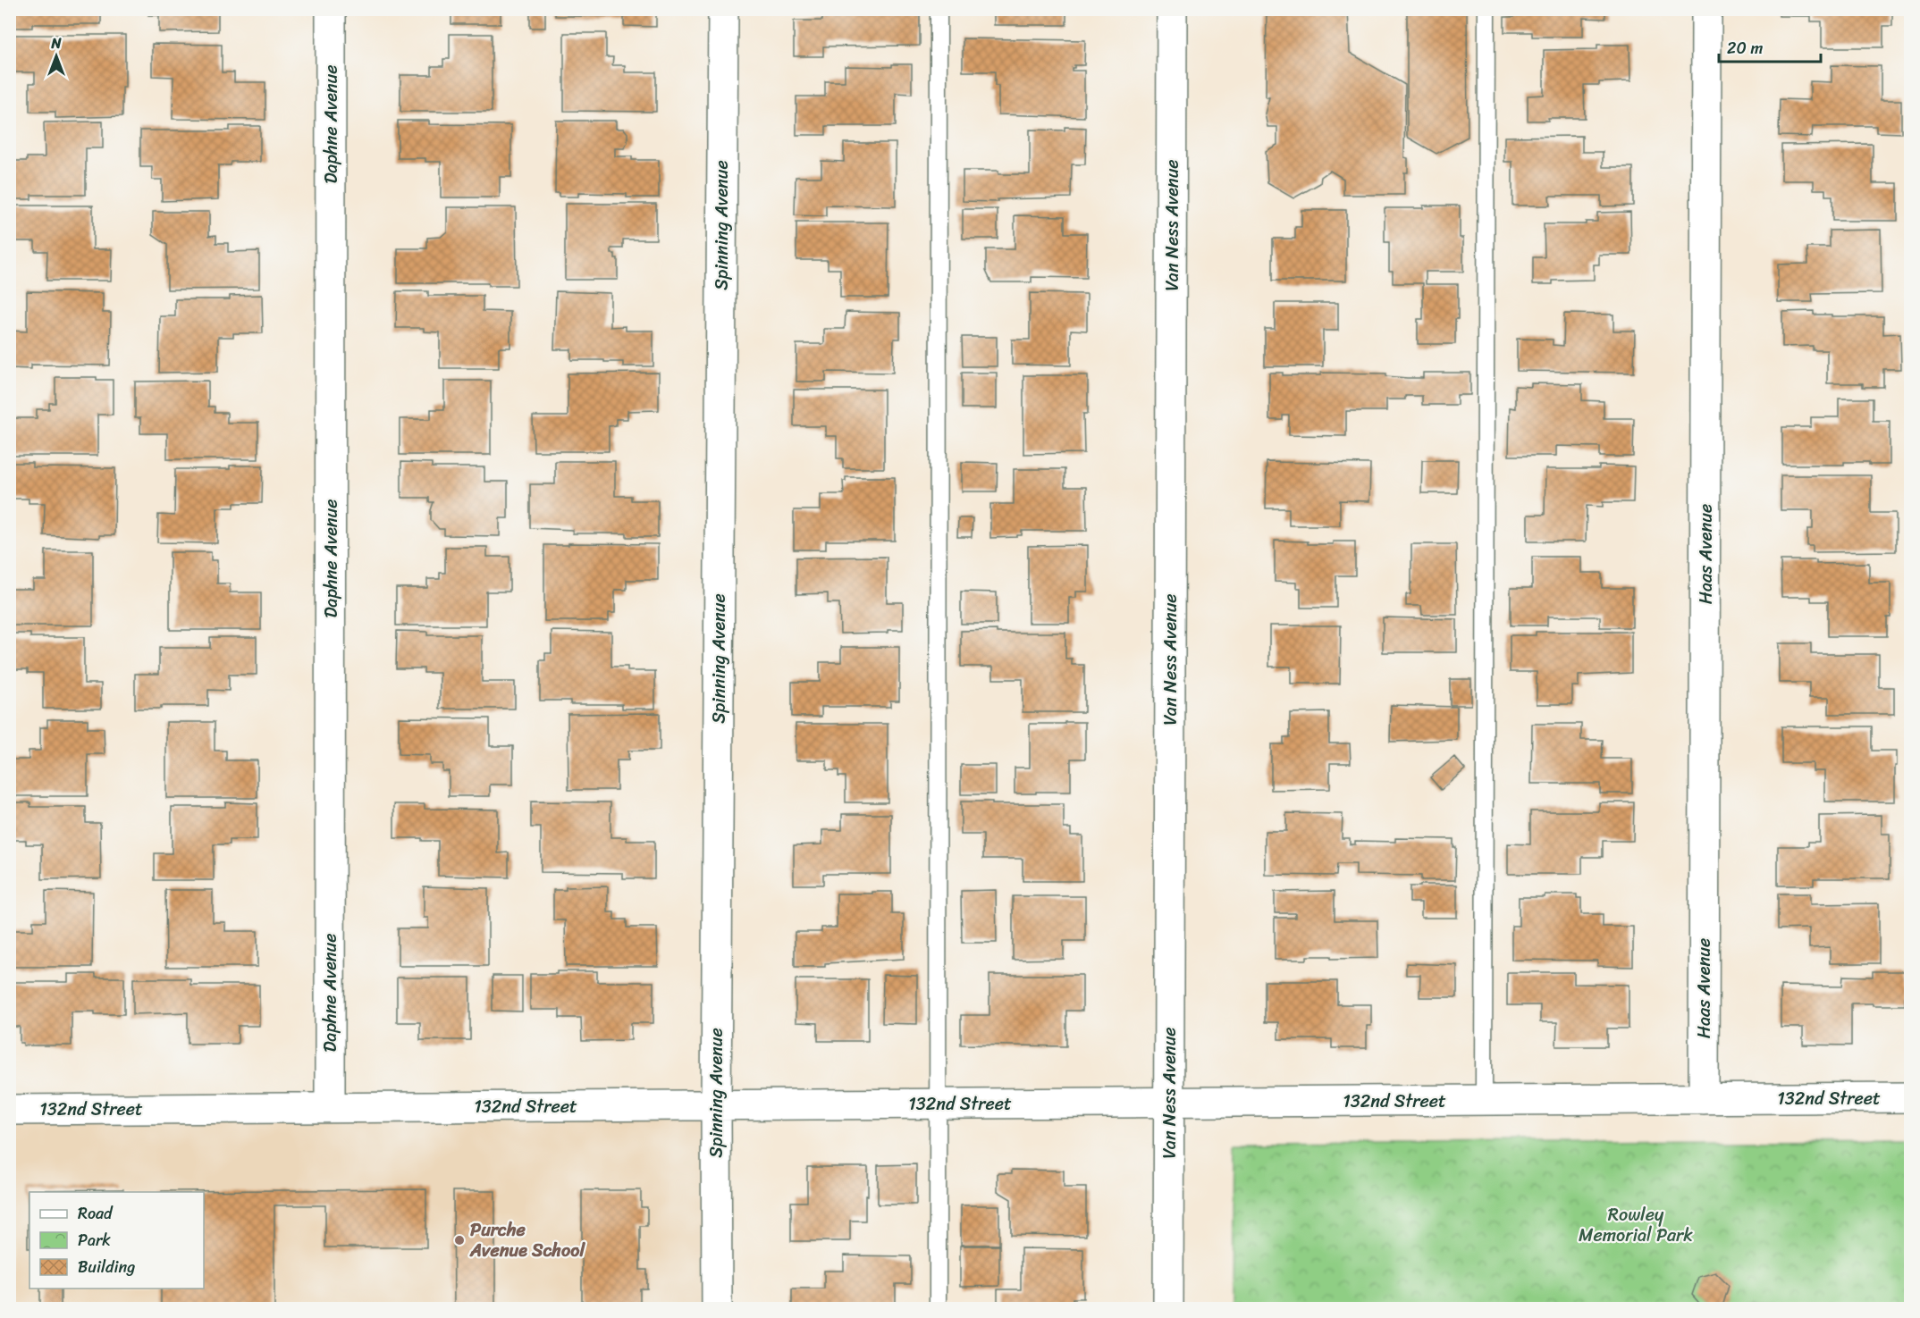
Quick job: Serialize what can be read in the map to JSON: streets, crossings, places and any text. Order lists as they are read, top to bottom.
{
  "streets": {
    "street": [
      "Daphne Avenue",
      "Spinning Avenue",
      "Van Ness Avenue",
      "Haas Avenue",
      "132nd Street"
    ]
  },
  "crossings": [
    ["Daphne Avenue", "132nd Street"],
    ["Spinning Avenue", "132nd Street"],
    ["Van Ness Avenue", "132nd Street"],
    ["Haas Avenue", "132nd Street"]
  ],
  "parks": ["Rowley Memorial Park"],
  "places": ["Purche Avenue School"],
  "legend": ["Road", "Park", "Building"],
  "scale_bar": "20 m",
  "north": "top"
}
